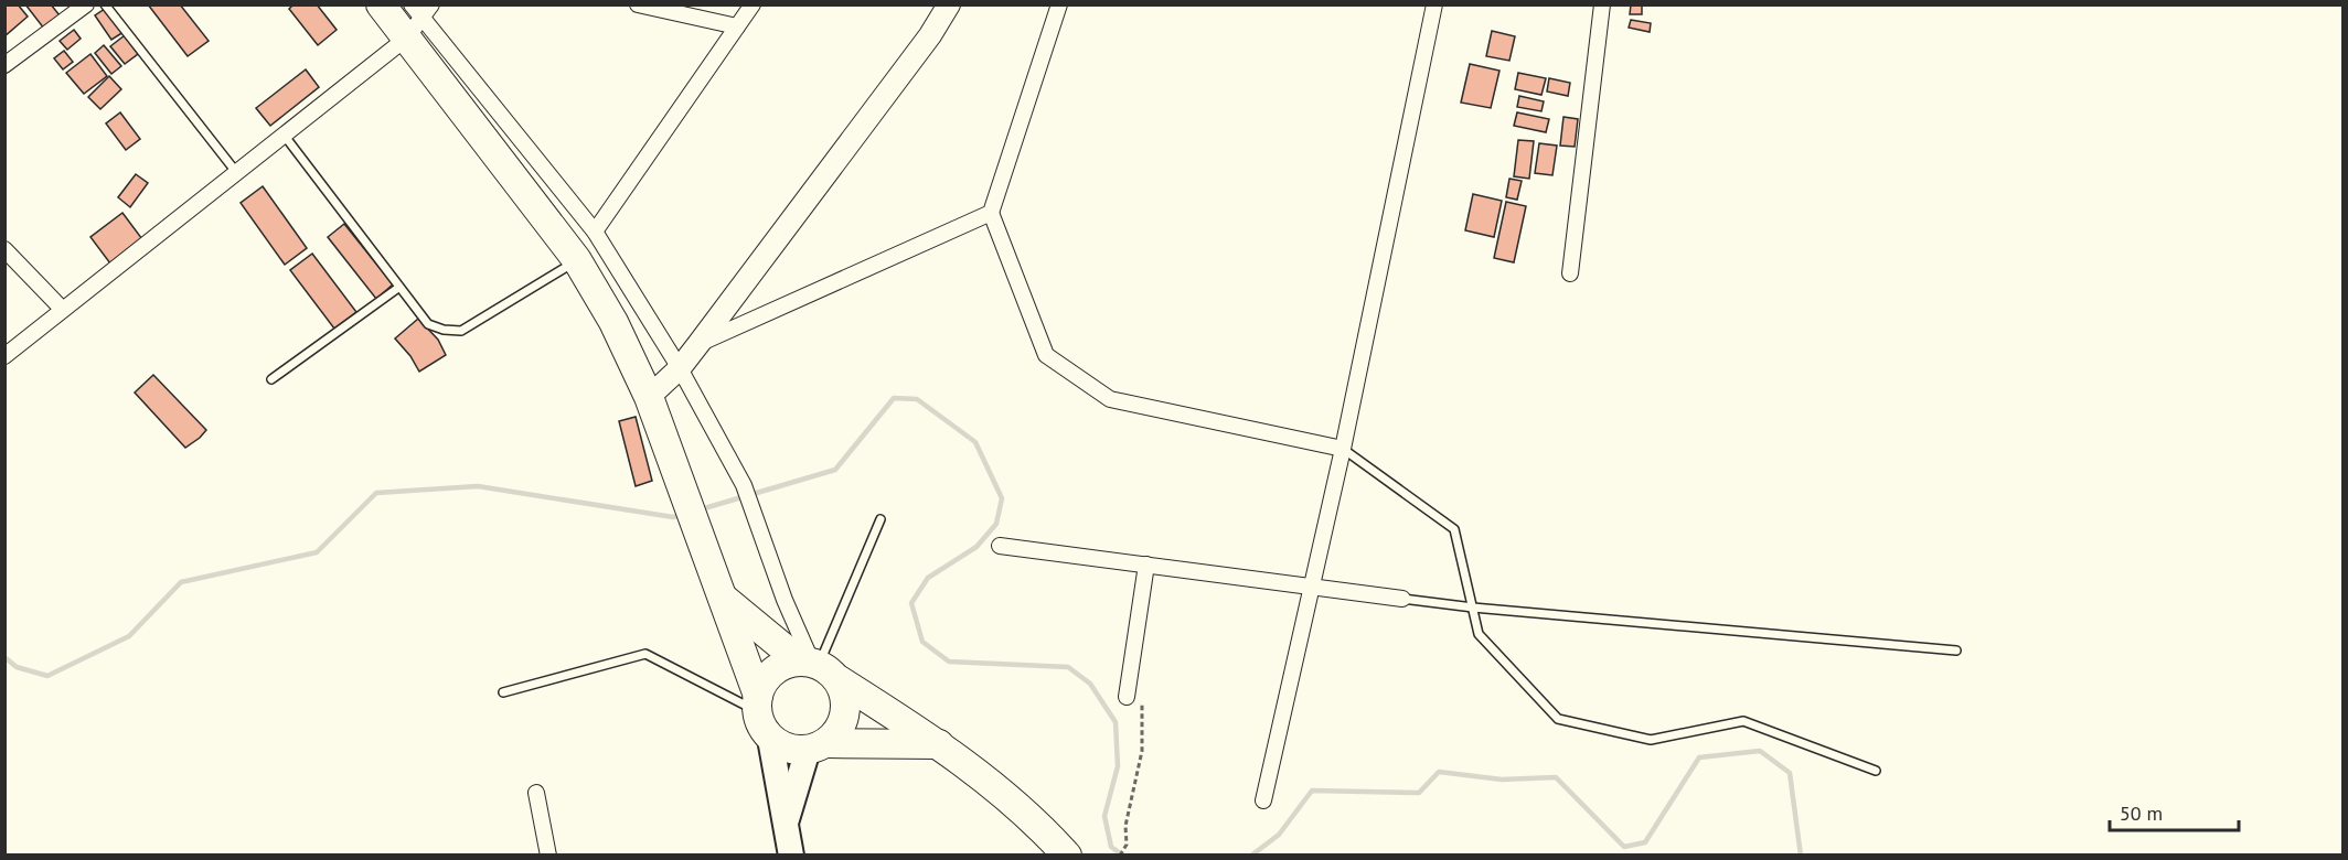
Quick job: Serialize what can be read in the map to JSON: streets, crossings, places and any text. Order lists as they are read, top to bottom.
{
  "scale_bar": "50 m"
}
